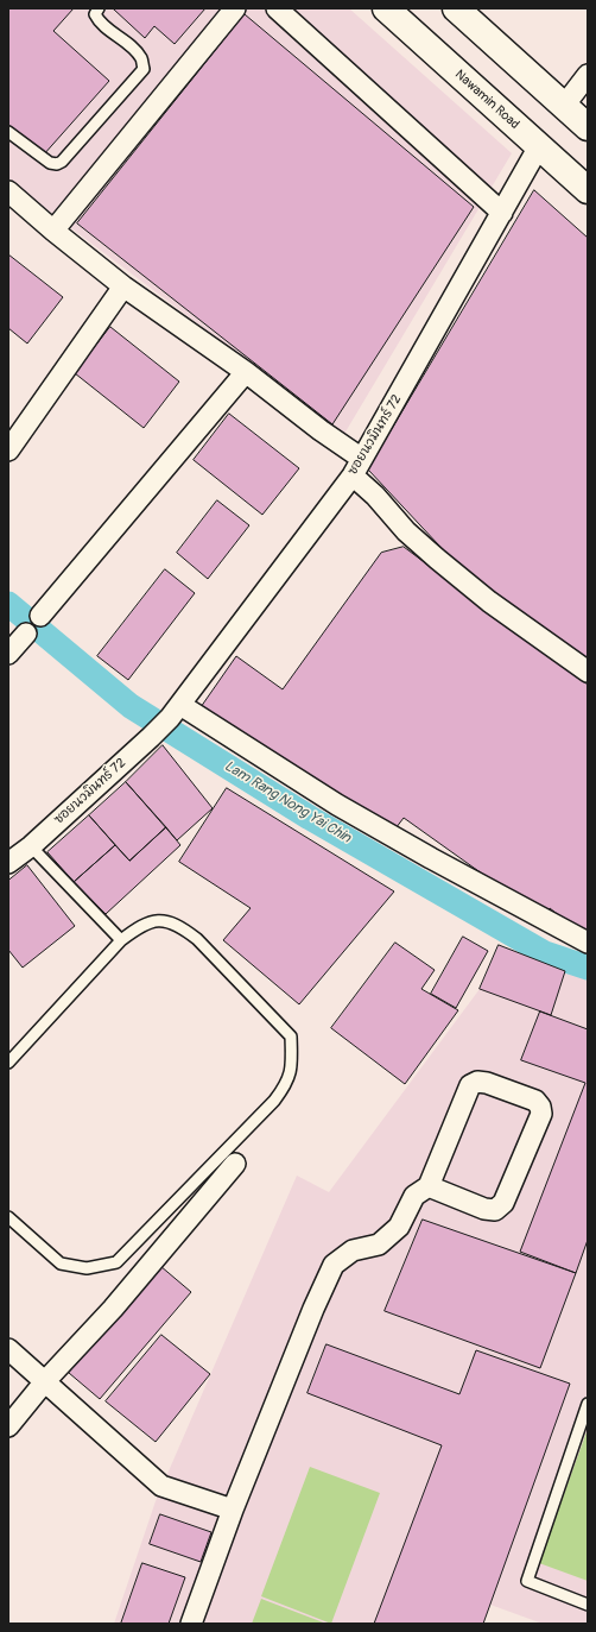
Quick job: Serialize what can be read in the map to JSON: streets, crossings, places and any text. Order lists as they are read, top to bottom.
{
  "streets": {
    "main road": ["Nawamin Road"],
    "street": ["ซอยนวมินทร์ 72"]
  },
  "crossings": [
    ["Nawamin Road", "ซอยนวมินทร์ 72"]
  ],
  "water": ["Lam Rang Nong Yai Chin"]
}
